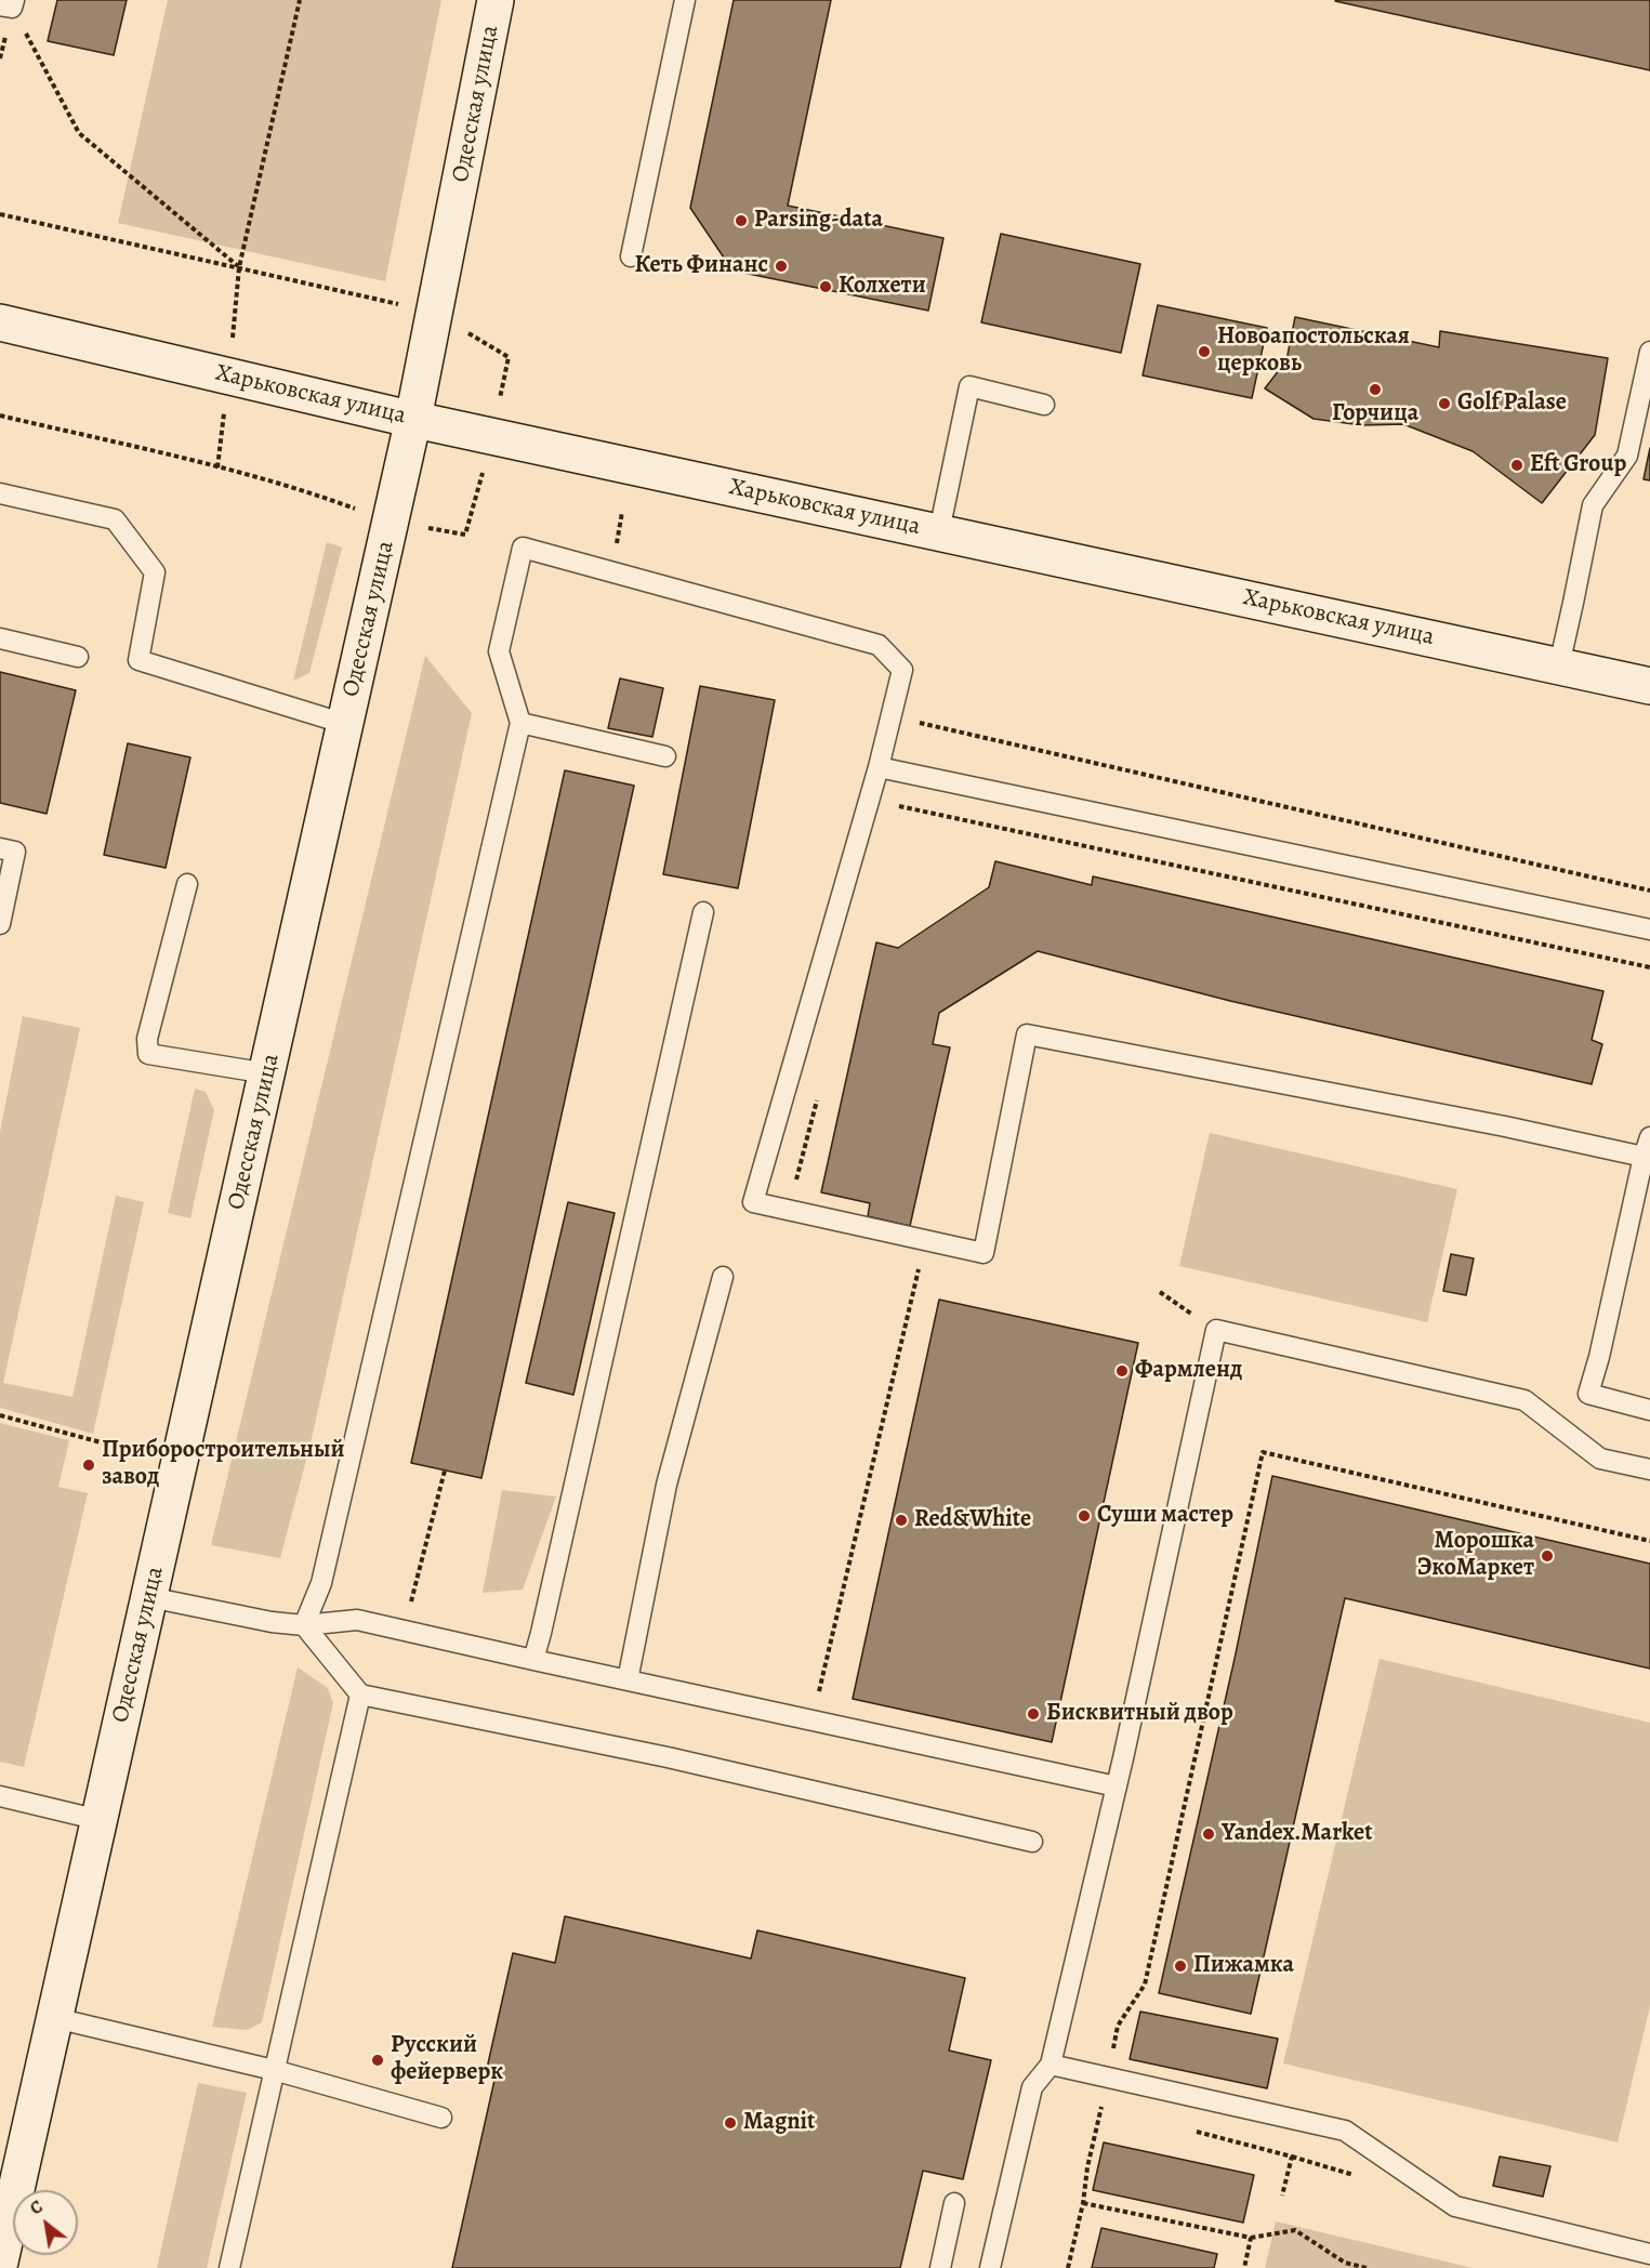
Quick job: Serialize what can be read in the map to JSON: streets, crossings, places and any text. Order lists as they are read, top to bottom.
{
  "streets": {
    "street": ["Одесская улица", "Харьковская улица"]
  },
  "crossings": [
    ["Одесская улица", "Харьковская улица"]
  ],
  "places": [
    "Parsing-data",
    "Кеть Финанс",
    "Колхети",
    "Новоапостольская церковь",
    "Горчица",
    "Golf Palase",
    "Eft Group",
    "Фармленд",
    "Приборостроительный завод",
    "Суши мастер",
    "Red&White",
    "Морошка ЭкоМаркет",
    "Бисквитный двор",
    "Yandex.Market",
    "Пижамка",
    "Русский фейерверк",
    "Magnit"
  ],
  "north": "top left"
}
